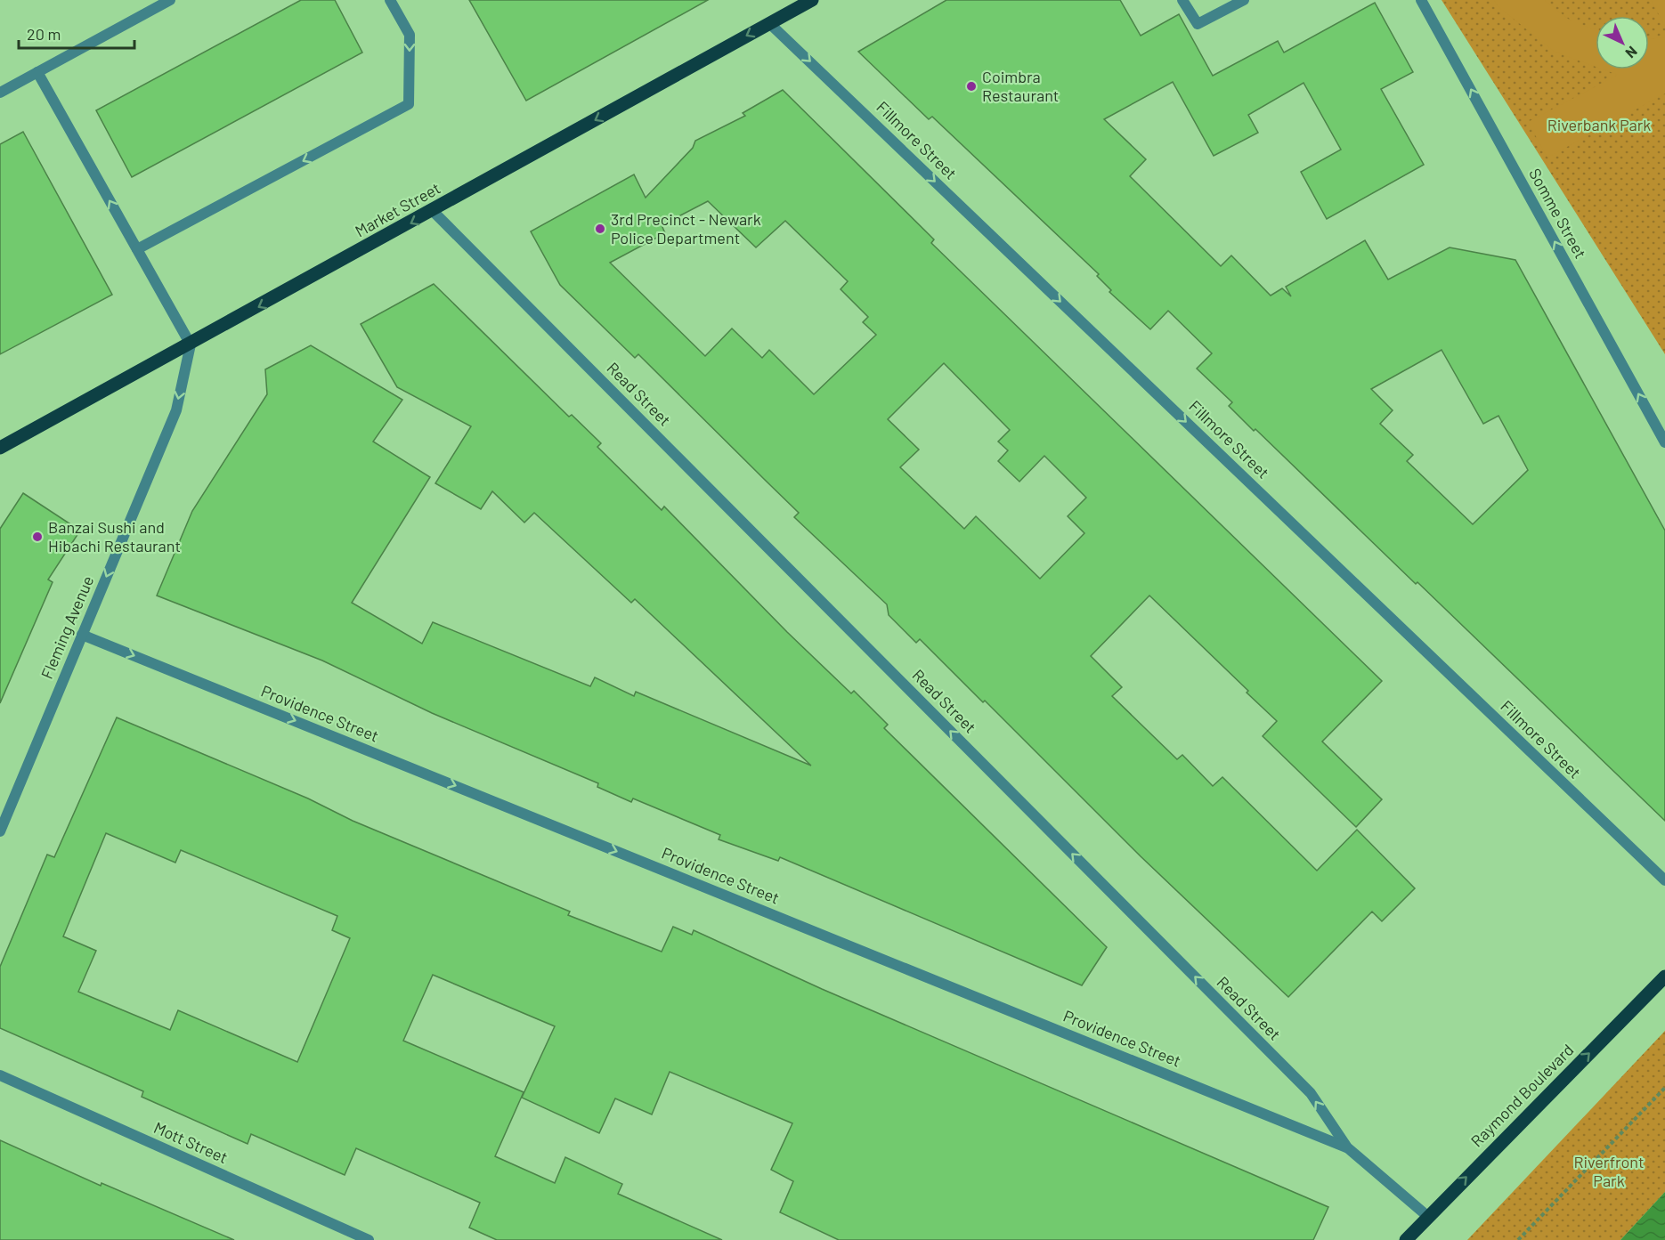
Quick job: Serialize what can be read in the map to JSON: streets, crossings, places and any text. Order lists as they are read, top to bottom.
{
  "streets": {
    "main road": ["Market Street", "Raymond Boulevard"],
    "street": [
      "Fillmore Street",
      "Somme Street",
      "Read Street",
      "Fleming Avenue",
      "Providence Street",
      "Mott Street"
    ]
  },
  "crossings": [
    ["Fillmore Street", "Market Street"],
    ["Market Street", "Read Street"],
    ["Market Street", "Fleming Avenue"],
    ["Read Street", "Providence Street"],
    ["Read Street", "Raymond Boulevard"],
    ["Fleming Avenue", "Providence Street"]
  ],
  "one_way": [
    "Fillmore Street",
    "Market Street",
    "Somme Street",
    "Read Street",
    "Fleming Avenue",
    "Providence Street",
    "Raymond Boulevard"
  ],
  "parks": ["Riverbank Park", "Riverfront Park"],
  "places": ["Coimbra Restaurant", "3rd Precinct - Newark Police Department", "Banzai Sushi and Hibachi Restaurant"],
  "scale_bar": "20 m",
  "north": "bottom right"
}
